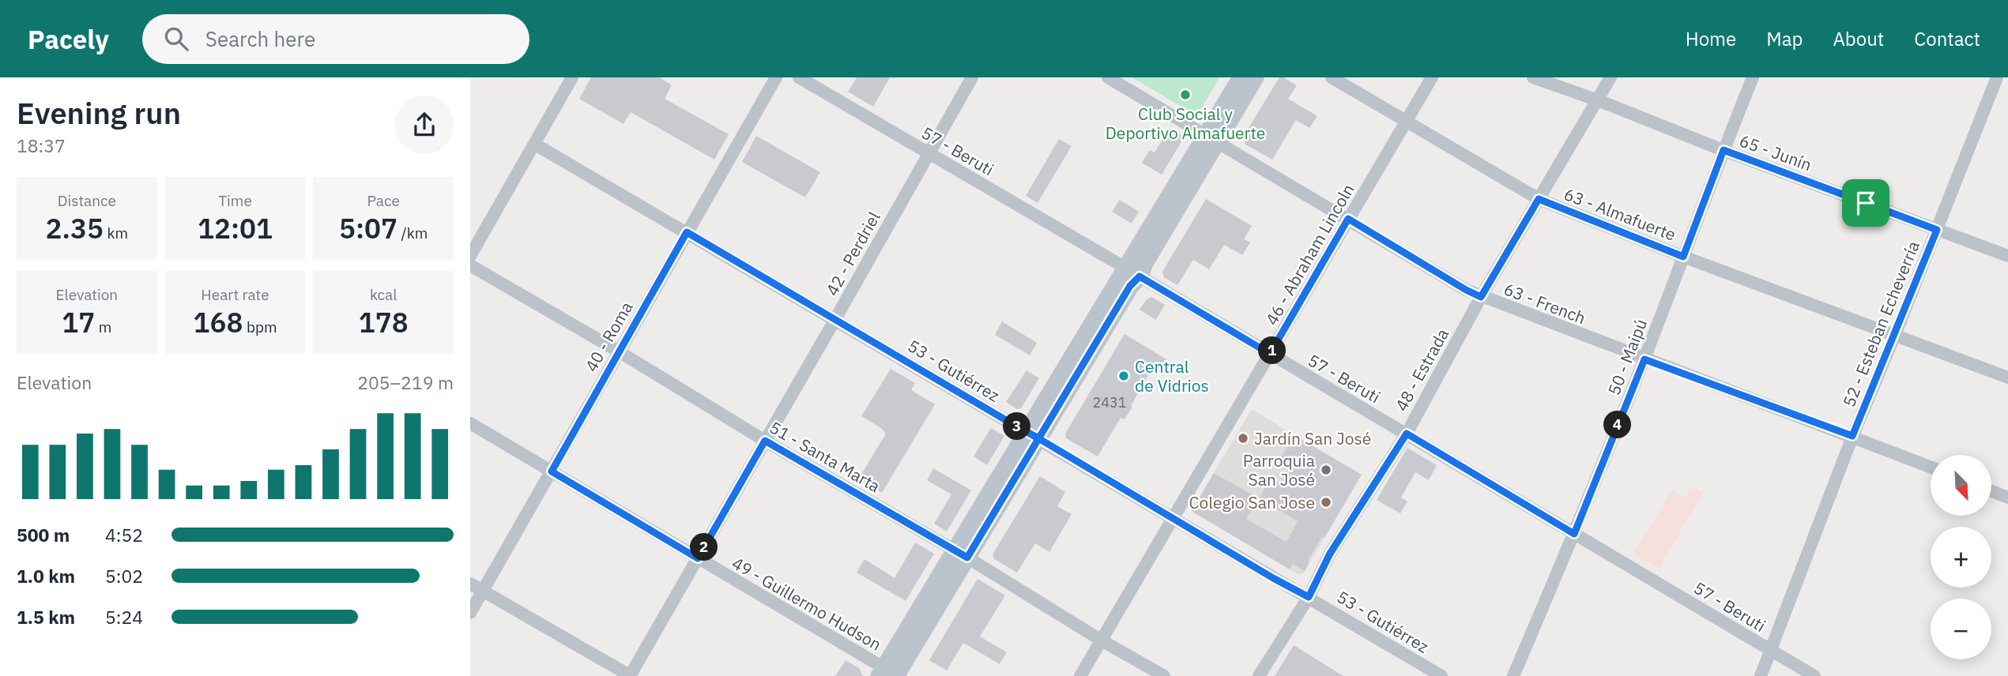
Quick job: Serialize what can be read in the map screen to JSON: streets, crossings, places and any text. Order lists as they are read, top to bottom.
{
  "streets": {
    "street": [
      "57 - Beruti",
      "65 - Junín",
      "63 - Almafuerte",
      "42 - Perdriel",
      "46 - Abraham Lincoln",
      "63 - French",
      "52 - Esteban Echeverría",
      "40 - Roma",
      "50 - Maipú",
      "48 - Estrada",
      "53 - Gutiérrez",
      "51 - Santa Marta",
      "49 - Guillermo Hudson"
    ]
  },
  "crossings": [
    ["57 - Beruti", "42 - Perdriel"],
    ["57 - Beruti", "46 - Abraham Lincoln"],
    ["57 - Beruti", "52 - Esteban Echeverría"],
    ["57 - Beruti", "50 - Maipú"],
    ["57 - Beruti", "48 - Estrada"],
    ["65 - Junín", "52 - Esteban Echeverría"],
    ["65 - Junín", "50 - Maipú"],
    ["65 - Junín", "48 - Estrada"],
    ["63 - Almafuerte", "46 - Abraham Lincoln"],
    ["63 - Almafuerte", "52 - Esteban Echeverría"],
    ["63 - Almafuerte", "50 - Maipú"],
    ["63 - Almafuerte", "48 - Estrada"],
    ["42 - Perdriel", "53 - Gutiérrez"],
    ["42 - Perdriel", "51 - Santa Marta"],
    ["42 - Perdriel", "49 - Guillermo Hudson"],
    ["46 - Abraham Lincoln", "63 - French"],
    ["46 - Abraham Lincoln", "53 - Gutiérrez"],
    ["46 - Abraham Lincoln", "51 - Santa Marta"],
    ["63 - French", "52 - Esteban Echeverría"],
    ["63 - French", "50 - Maipú"],
    ["63 - French", "48 - Estrada"],
    ["40 - Roma", "53 - Gutiérrez"],
    ["40 - Roma", "51 - Santa Marta"],
    ["40 - Roma", "49 - Guillermo Hudson"],
    ["48 - Estrada", "53 - Gutiérrez"]
  ],
  "places": [
    "Club Social y Deportivo Almafuerte",
    "Central de Vidrios",
    "Jardín San José",
    "Parroquia San José",
    "Colegio San Jose"
  ],
  "house_numbers": ["2431"],
  "north": "bottom right",
  "page": {
    "header": "Pacely",
    "search": "Search here",
    "nav": [
      "Home",
      "Map",
      "About",
      "Contact"
    ],
    "heading": ["Evening run", "18:37"],
    "stats": [
      ["Distance", "2.35 km"],
      ["Time", "12:01"],
      ["Pace", "5:07 /km"],
      ["Elevation", "17 m"],
      ["Heart rate", "168 bpm"],
      ["kcal", "178"]
    ],
    "pins": [
      "1",
      "4",
      "3",
      "2"
    ],
    "chart": ["Elevation", "205–219 m"],
    "map_buttons": ["+", "−"],
    "list": [
      {
        "name": "500 m",
        "note": "4:52"
      },
      {
        "name": "1.0 km",
        "note": "5:02"
      },
      {
        "name": "1.5 km",
        "note": "5:24"
      }
    ]
  }
}
